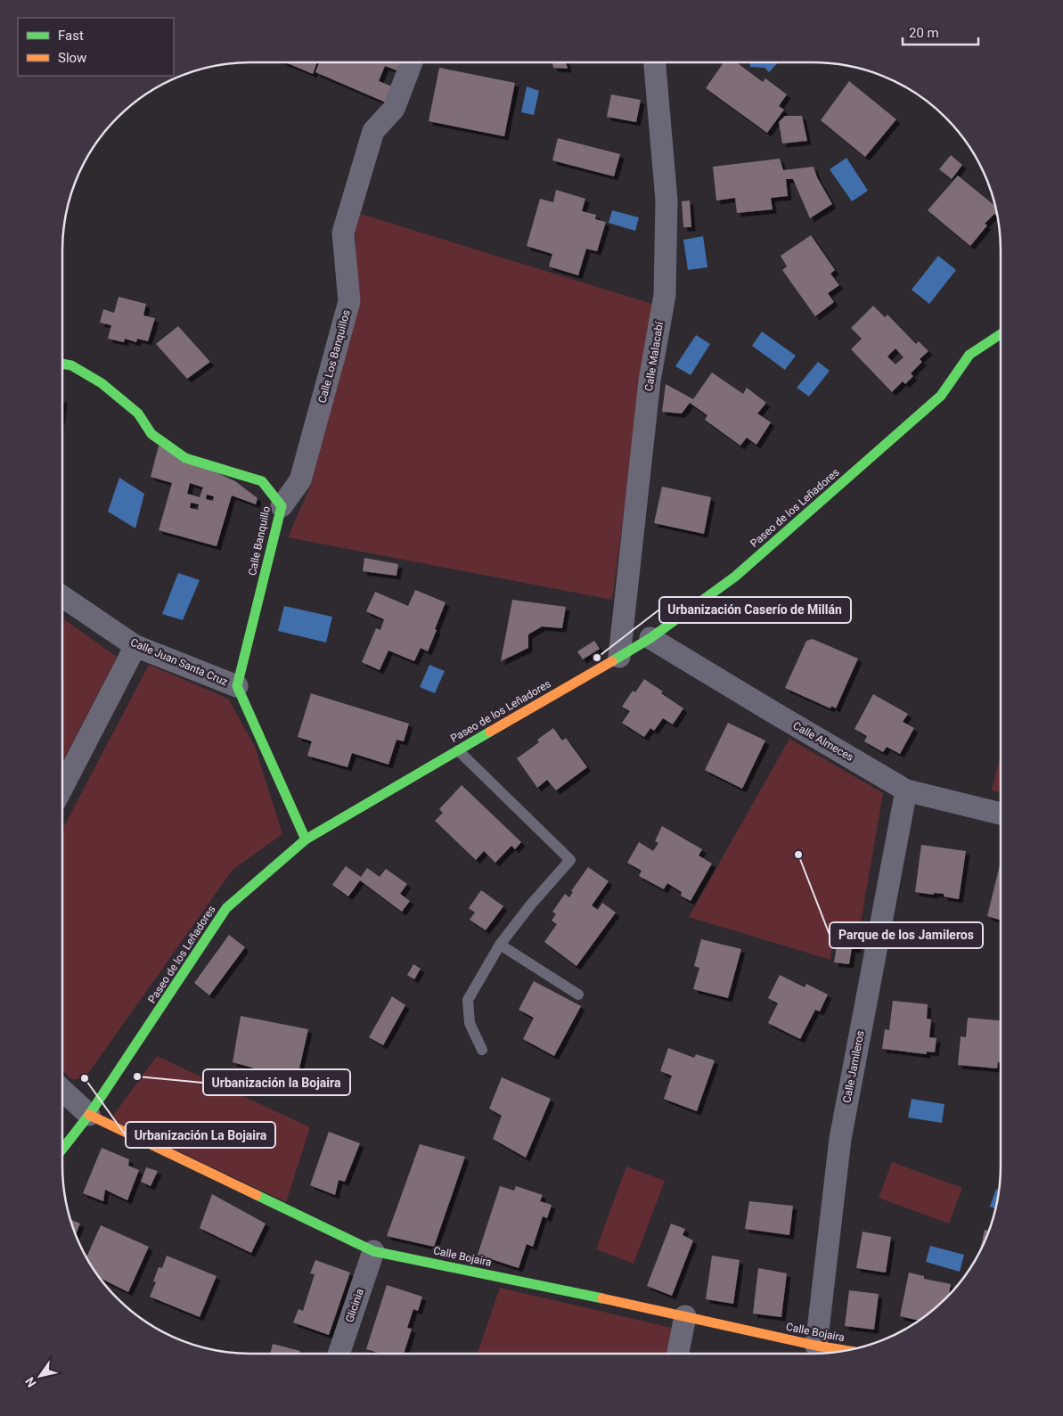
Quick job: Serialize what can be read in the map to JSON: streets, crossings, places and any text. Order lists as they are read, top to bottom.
{
  "streets": {
    "street": [
      "Calle Los Banquillos",
      "Calle Malacabí",
      "Paseo de los Leñadores",
      "Calle Banquillo",
      "Calle Juan Santa Cruz",
      "Calle Almeces",
      "Calle Jamileros",
      "Calle Bojaira",
      "Glicinia"
    ]
  },
  "crossings": [
    ["Calle Los Banquillos", "Calle Banquillo"],
    ["Calle Malacabí", "Paseo de los Leñadores"],
    ["Paseo de los Leñadores", "Calle Almeces"],
    ["Paseo de los Leñadores", "Calle Bojaira"],
    ["Calle Banquillo", "Calle Juan Santa Cruz"],
    ["Calle Almeces", "Calle Jamileros"],
    ["Calle Jamileros", "Calle Bojaira"],
    ["Calle Bojaira", "Glicinia"]
  ],
  "places": [
    "Urbanización Caserío de Millán",
    "Parque de los Jamileros",
    "Urbanización la Bojaira",
    "Urbanización La Bojaira"
  ],
  "legend": ["Fast", "Slow"],
  "scale_bar": "20 m",
  "north": "bottom left"
}
